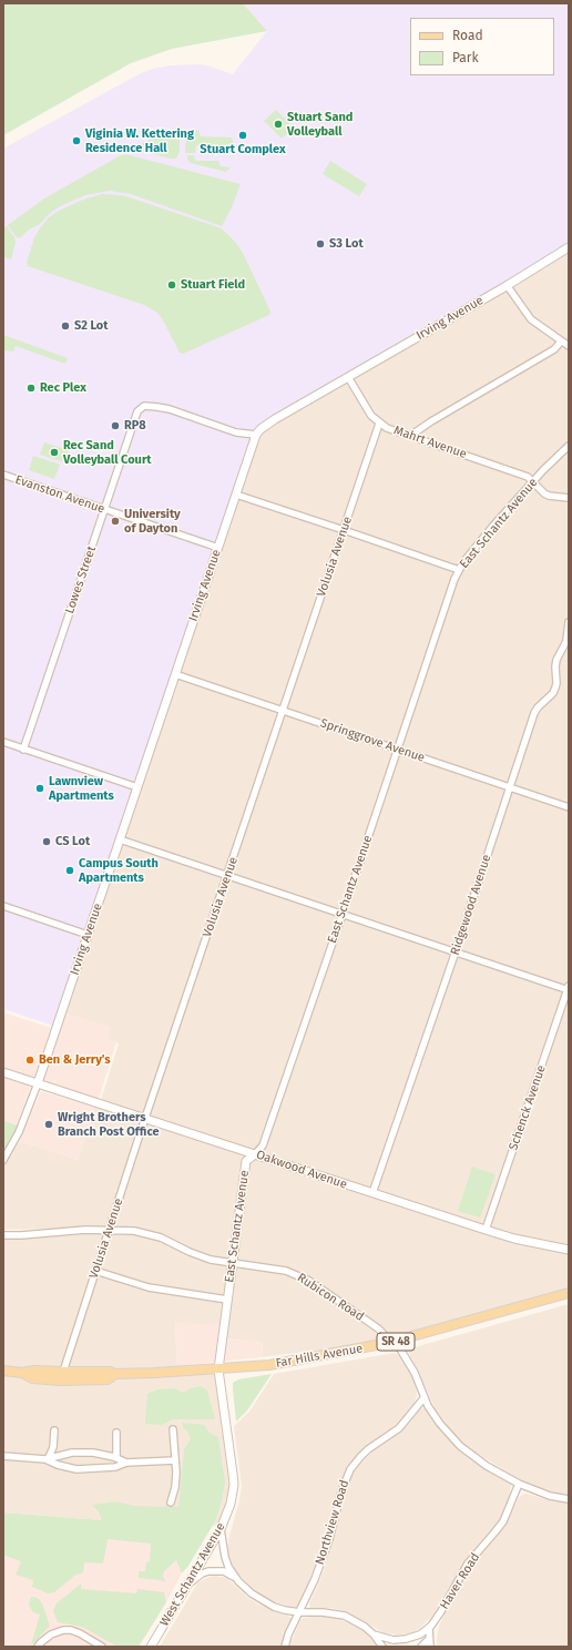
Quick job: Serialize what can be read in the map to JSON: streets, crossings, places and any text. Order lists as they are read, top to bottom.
{
  "streets": {
    "main road": ["SR 48", "Far Hills Avenue"],
    "street": [
      "Irving Avenue",
      "Mahrt Avenue",
      "Evanston Avenue",
      "East Schantz Avenue",
      "Volusia Avenue",
      "Lowes Street",
      "Springgrove Avenue",
      "Ridgewood Avenue",
      "Schenck Avenue",
      "Oakwood Avenue",
      "Rubicon Road",
      "Northview Road",
      "West Schantz Avenue",
      "Haver Road"
    ]
  },
  "crossings": [
    ["Irving Avenue", "Mahrt Avenue"],
    ["Irving Avenue", "Evanston Avenue"],
    ["Irving Avenue", "Lowes Street"],
    ["Irving Avenue", "Springgrove Avenue"],
    ["Irving Avenue", "Oakwood Avenue"],
    ["Mahrt Avenue", "East Schantz Avenue"],
    ["Mahrt Avenue", "Volusia Avenue"],
    ["Evanston Avenue", "Lowes Street"],
    ["East Schantz Avenue", "Springgrove Avenue"],
    ["East Schantz Avenue", "Oakwood Avenue"],
    ["East Schantz Avenue", "Rubicon Road"],
    ["East Schantz Avenue", "Far Hills Avenue"],
    ["East Schantz Avenue", "West Schantz Avenue"],
    ["Volusia Avenue", "Springgrove Avenue"],
    ["Volusia Avenue", "Oakwood Avenue"],
    ["Volusia Avenue", "Rubicon Road"],
    ["Volusia Avenue", "Far Hills Avenue"],
    ["Springgrove Avenue", "Ridgewood Avenue"],
    ["Ridgewood Avenue", "Oakwood Avenue"],
    ["Schenck Avenue", "Oakwood Avenue"],
    ["Rubicon Road", "Far Hills Avenue"],
    ["Rubicon Road", "Northview Road"],
    ["Rubicon Road", "Haver Road"],
    ["Far Hills Avenue", "West Schantz Avenue"]
  ],
  "places": [
    "Stuart Sand Volleyball",
    "Stuart Complex",
    "Viginia W. Kettering Residence Hall",
    "S3 Lot",
    "Stuart Field",
    "S2 Lot",
    "Rec Plex",
    "RP8",
    "Rec Sand Volleyball Court",
    "University of Dayton",
    "Lawnview Apartments",
    "CS Lot",
    "Campus South Apartments",
    "Ben & Jerry's",
    "Wright Brothers Branch Post Office"
  ],
  "legend": ["Road", "Park"]
}
